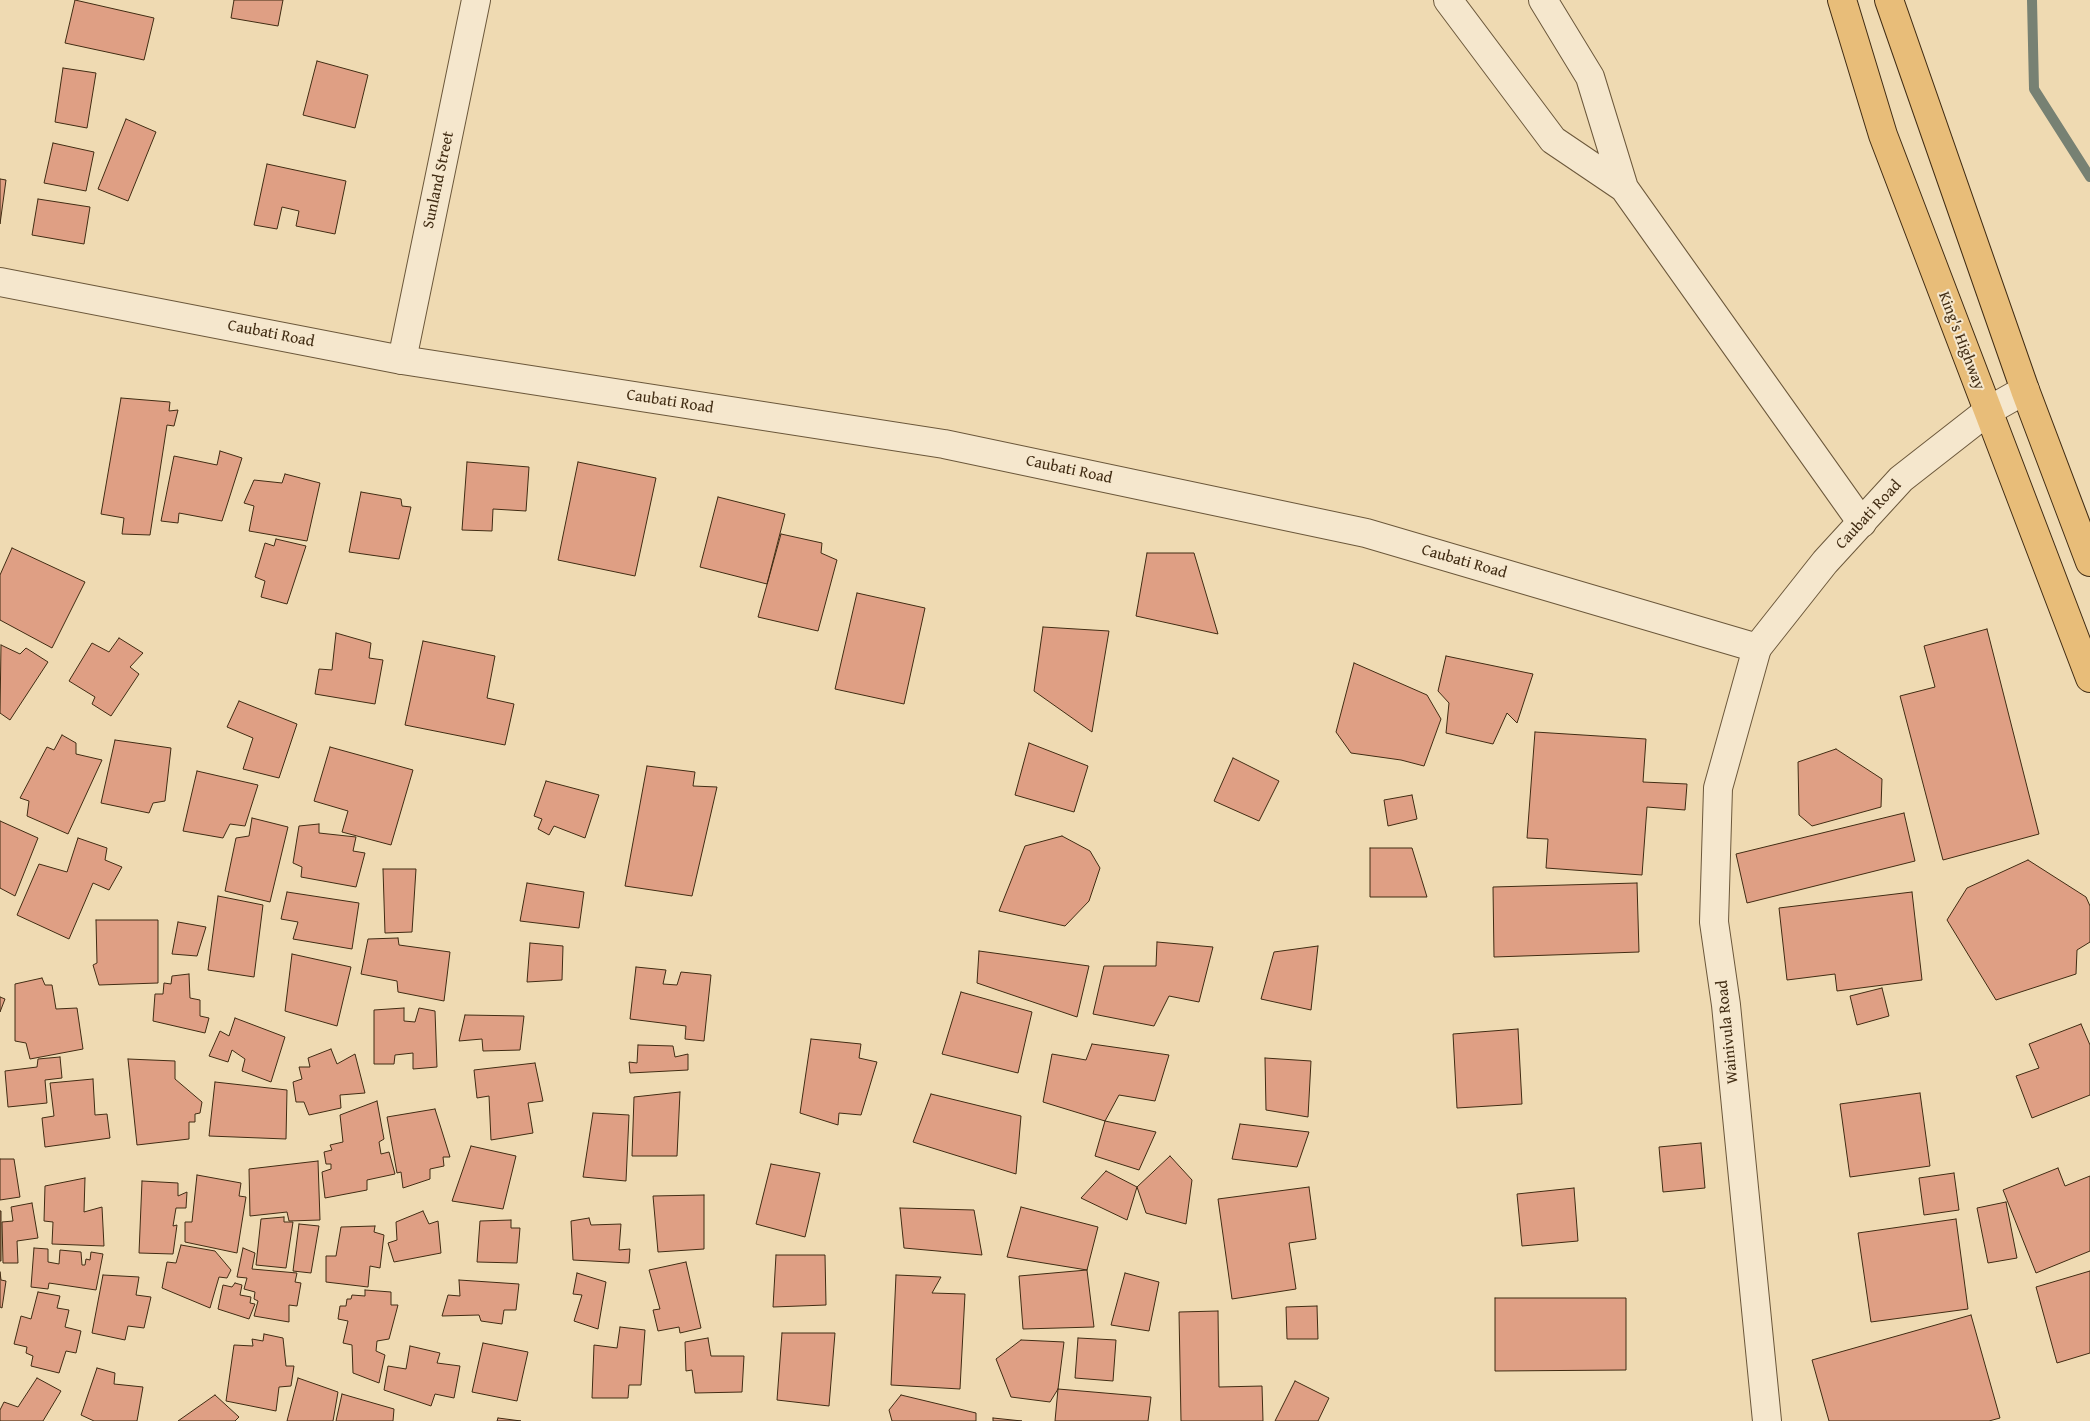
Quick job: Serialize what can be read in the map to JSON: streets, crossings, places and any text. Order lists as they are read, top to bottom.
{
  "streets": {
    "highway": ["King's Highway"],
    "street": ["Sunland Street", "Caubati Road", "Wainivula Road"]
  },
  "crossings": [
    ["Sunland Street", "Caubati Road"],
    ["Caubati Road", "King's Highway"],
    ["Caubati Road", "Wainivula Road"]
  ]
}
